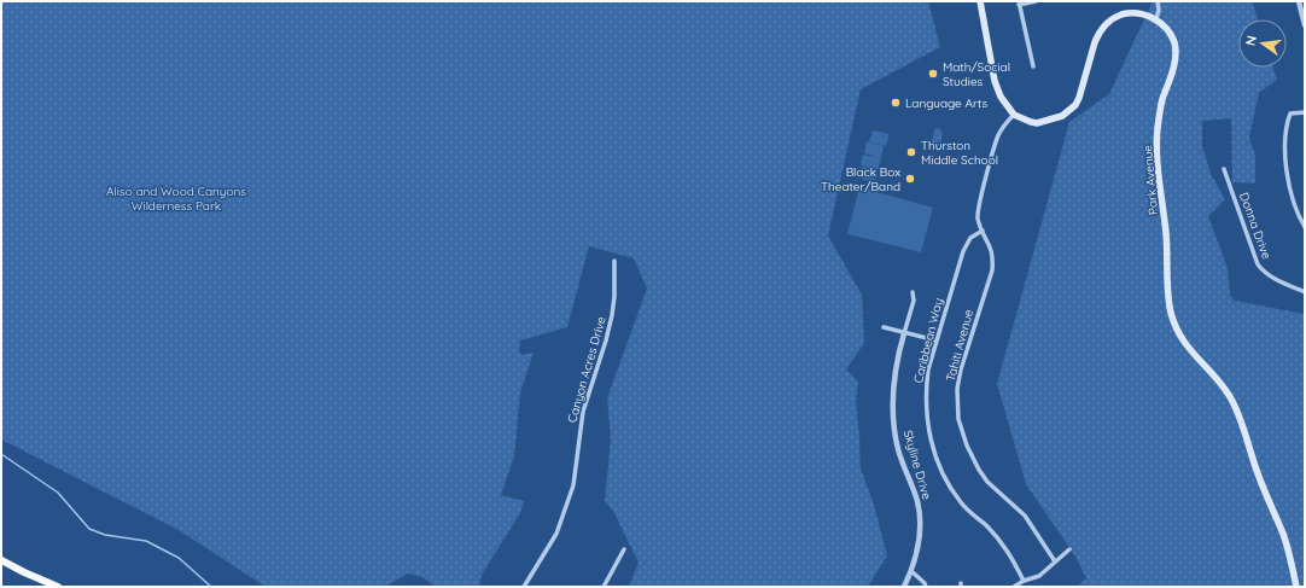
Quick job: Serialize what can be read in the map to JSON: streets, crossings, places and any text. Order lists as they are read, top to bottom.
{
  "streets": {
    "main road": ["Park Avenue"],
    "street": [
      "Donna Drive",
      "Caribbean Way",
      "Tahiti Avenue",
      "Canyon Acres Drive",
      "Skyline Drive"
    ]
  },
  "crossings": [
    ["Caribbean Way", "Tahiti Avenue"]
  ],
  "parks": ["Aliso and Wood Canyons Wilderness Park"],
  "places": [
    "Math/Social Studies",
    "Language Arts",
    "Thurston Middle School",
    "Black Box Theater/Band"
  ],
  "north": "left"
}
